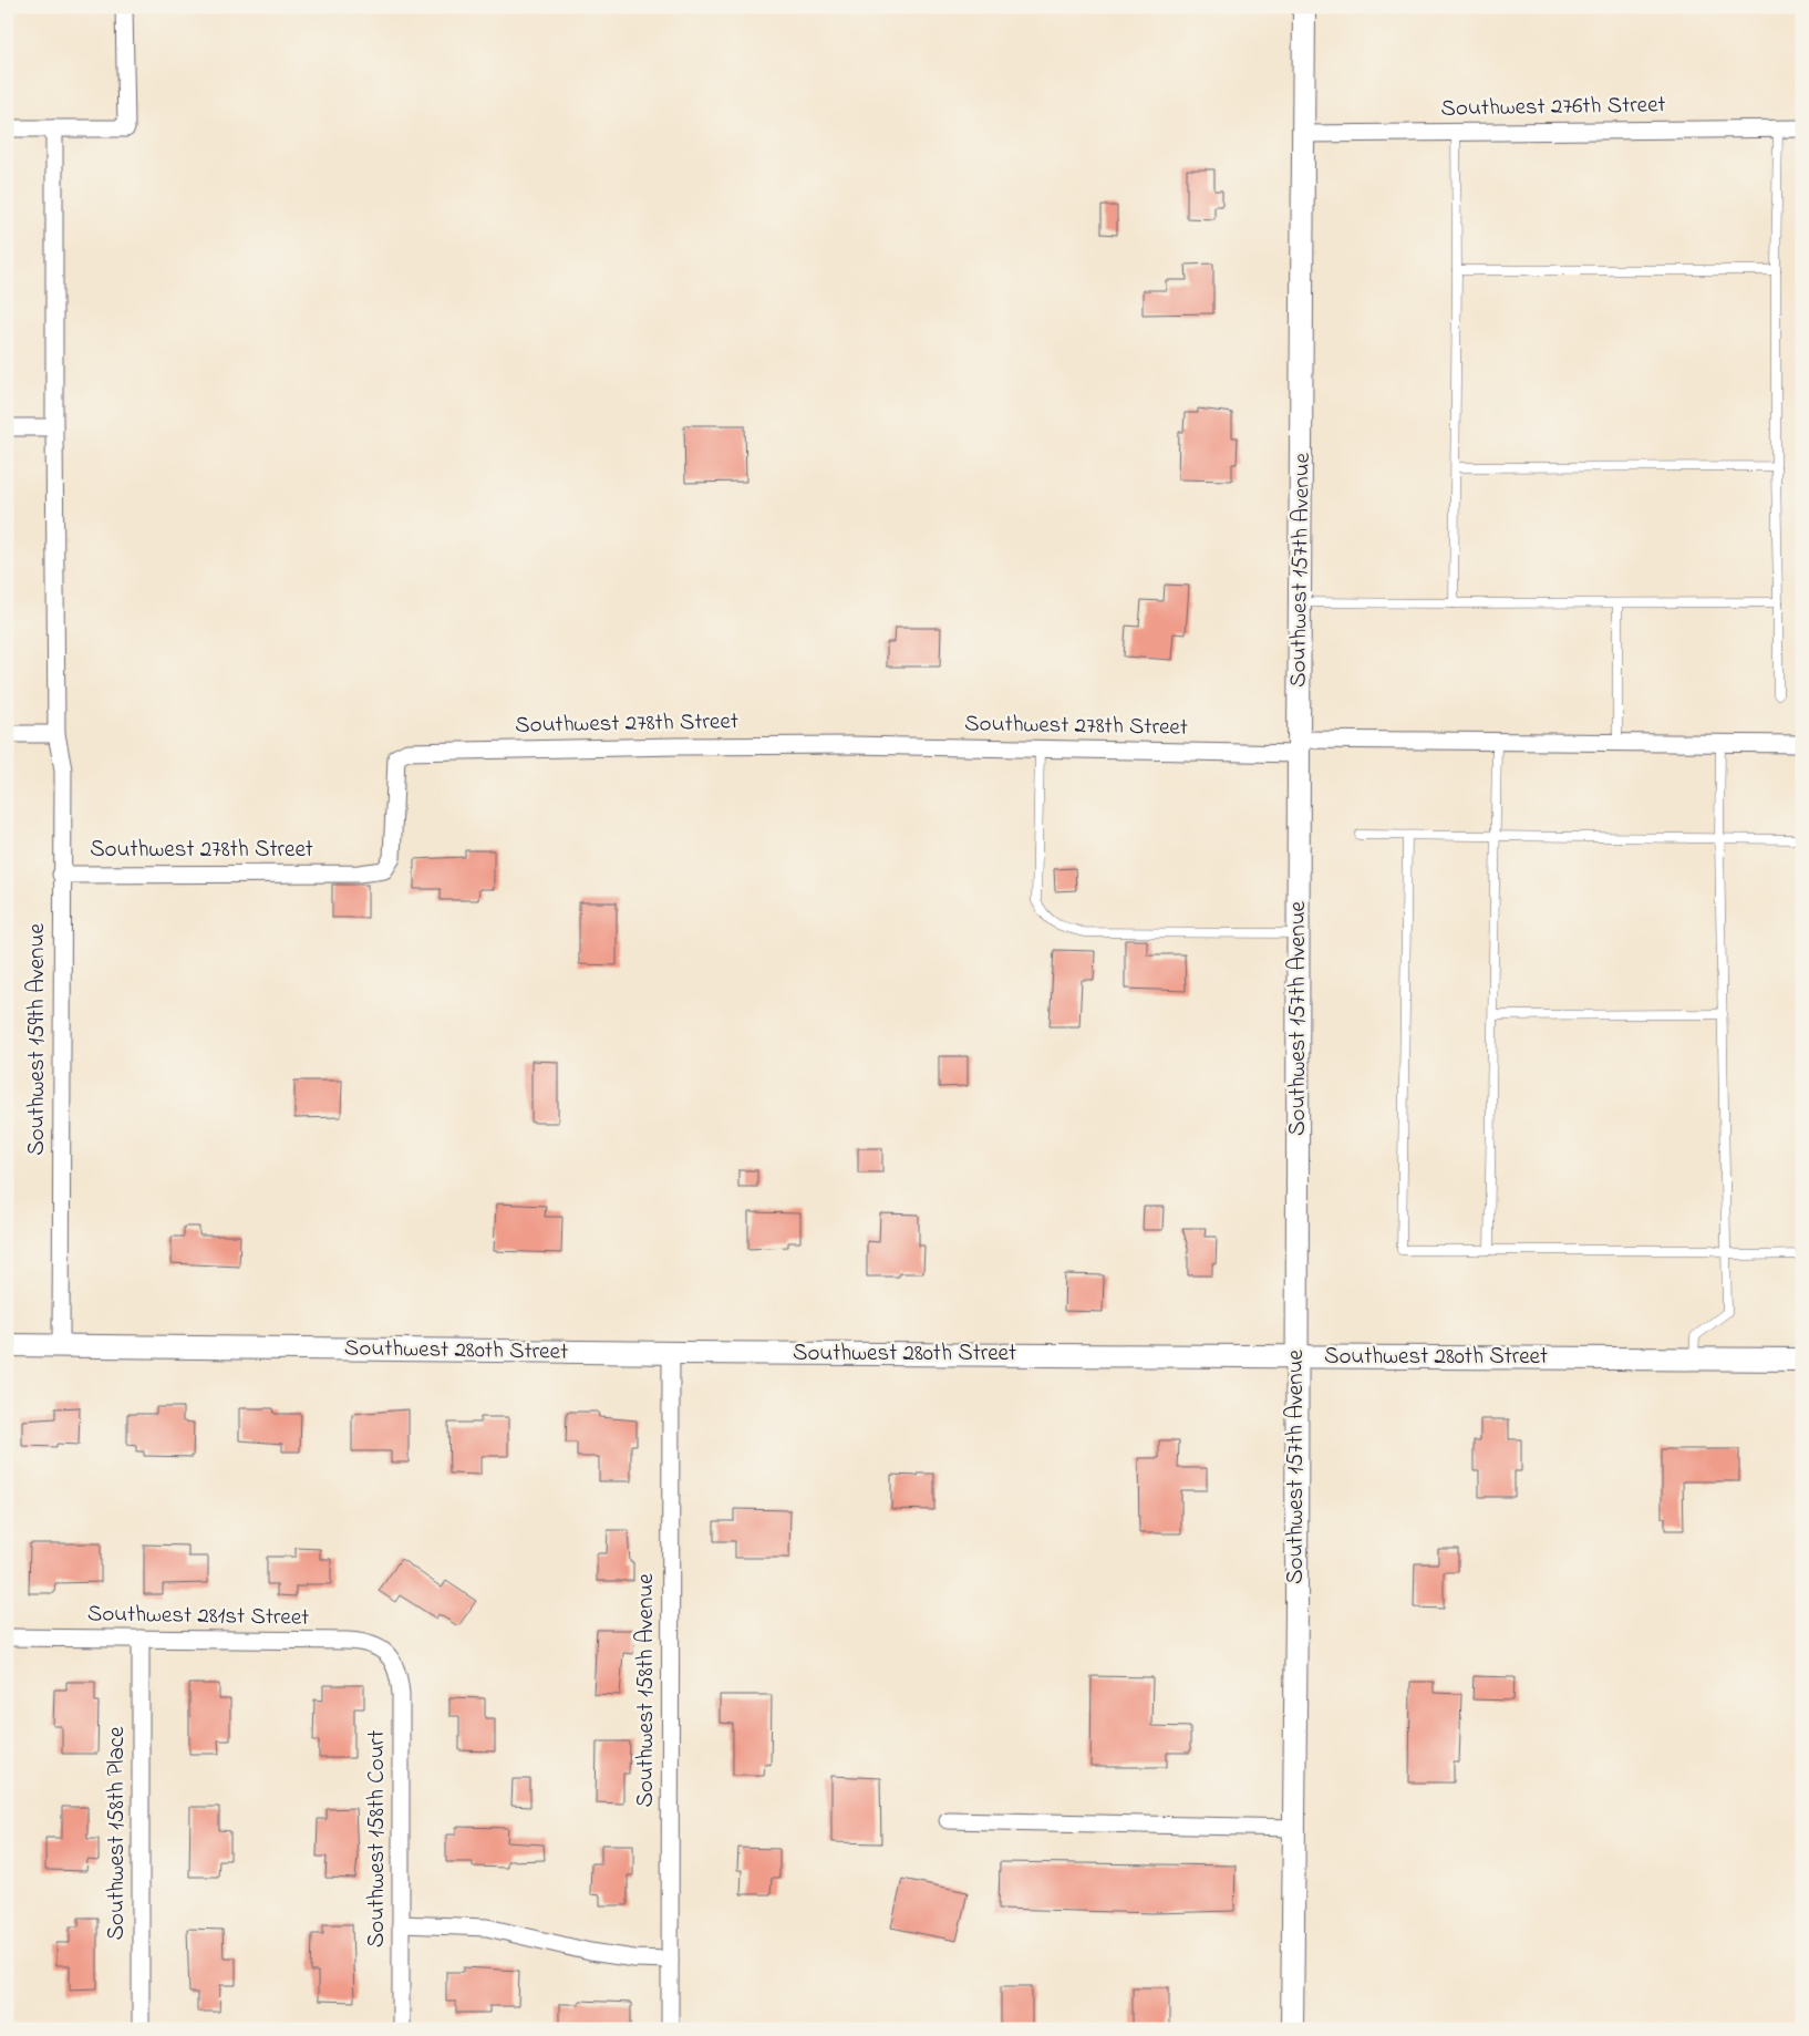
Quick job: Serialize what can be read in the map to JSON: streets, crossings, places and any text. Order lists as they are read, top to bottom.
{
  "streets": {
    "street": [
      "Southwest 276th Street",
      "Southwest 157th Avenue",
      "Southwest 278th Street",
      "Southwest 159th Avenue",
      "Southwest 280th Street",
      "Southwest 281st Street",
      "Southwest 158th Avenue",
      "Southwest 158th Place",
      "Southwest 158th Court"
    ]
  },
  "crossings": [
    ["Southwest 276th Street", "Southwest 157th Avenue"],
    ["Southwest 157th Avenue", "Southwest 278th Street"],
    ["Southwest 157th Avenue", "Southwest 280th Street"],
    ["Southwest 278th Street", "Southwest 159th Avenue"],
    ["Southwest 159th Avenue", "Southwest 280th Street"],
    ["Southwest 280th Street", "Southwest 158th Avenue"],
    ["Southwest 281st Street", "Southwest 158th Place"],
    ["Southwest 281st Street", "Southwest 158th Court"]
  ]
}
